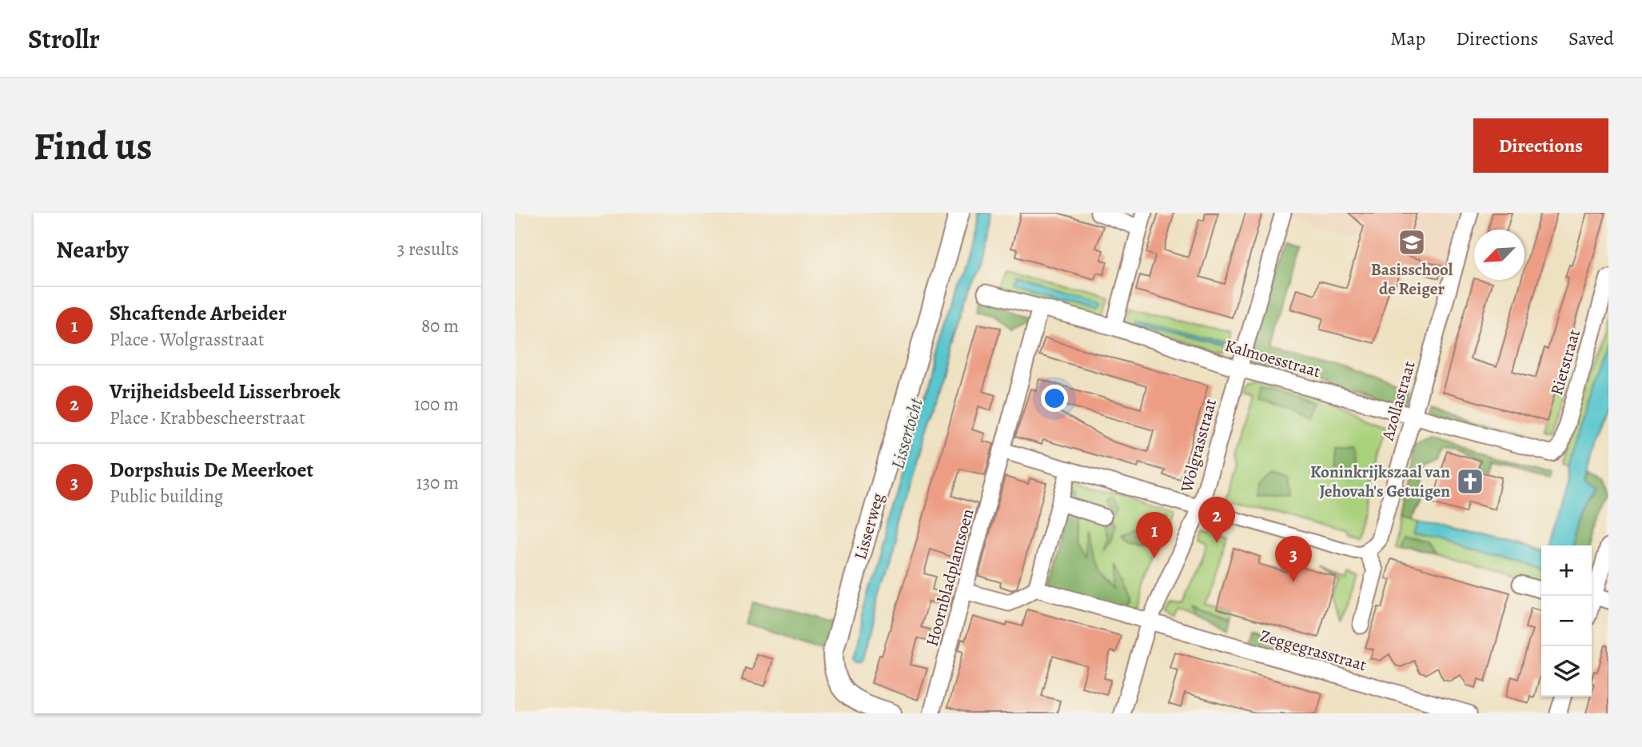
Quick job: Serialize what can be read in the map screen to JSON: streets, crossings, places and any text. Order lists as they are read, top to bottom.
{
  "streets": {
    "street": [
      "Kalmoesstraat",
      "Rietstraat",
      "Azollastraat",
      "Wolgrasstraat",
      "Lisserweg",
      "Hoornbladplantsoen",
      "Zeggegrasstraat"
    ]
  },
  "crossings": [
    ["Kalmoesstraat", "Rietstraat"],
    ["Kalmoesstraat", "Azollastraat"],
    ["Kalmoesstraat", "Wolgrasstraat"],
    ["Kalmoesstraat", "Hoornbladplantsoen"],
    ["Wolgrasstraat", "Zeggegrasstraat"]
  ],
  "water": ["Lissertocht"],
  "places": {
    "school or university": ["Basisschool de Reiger"],
    "church": ["Koninkrijkszaal van Jehovah's Getuigen"]
  },
  "north": "bottom left",
  "page": {
    "header": "Strollr",
    "nav": ["Map", "Directions", "Saved"],
    "buttons": "Directions",
    "title": "Find us",
    "heading": ["Nearby", "3 results"],
    "list": [
      {
        "mark": "1",
        "name": "Shcaftende Arbeider",
        "note": "Place · Wolgrasstraat",
        "value": "80 m"
      },
      {
        "mark": "2",
        "name": "Vrijheidsbeeld Lisserbroek",
        "note": "Place · Krabbescheerstraat",
        "value": "100 m"
      },
      {
        "mark": "3",
        "name": "Dorpshuis De Meerkoet",
        "note": "Public building",
        "value": "130 m"
      }
    ],
    "pins": ["2", "1", "3"],
    "map_buttons": ["+", "−"]
  }
}
